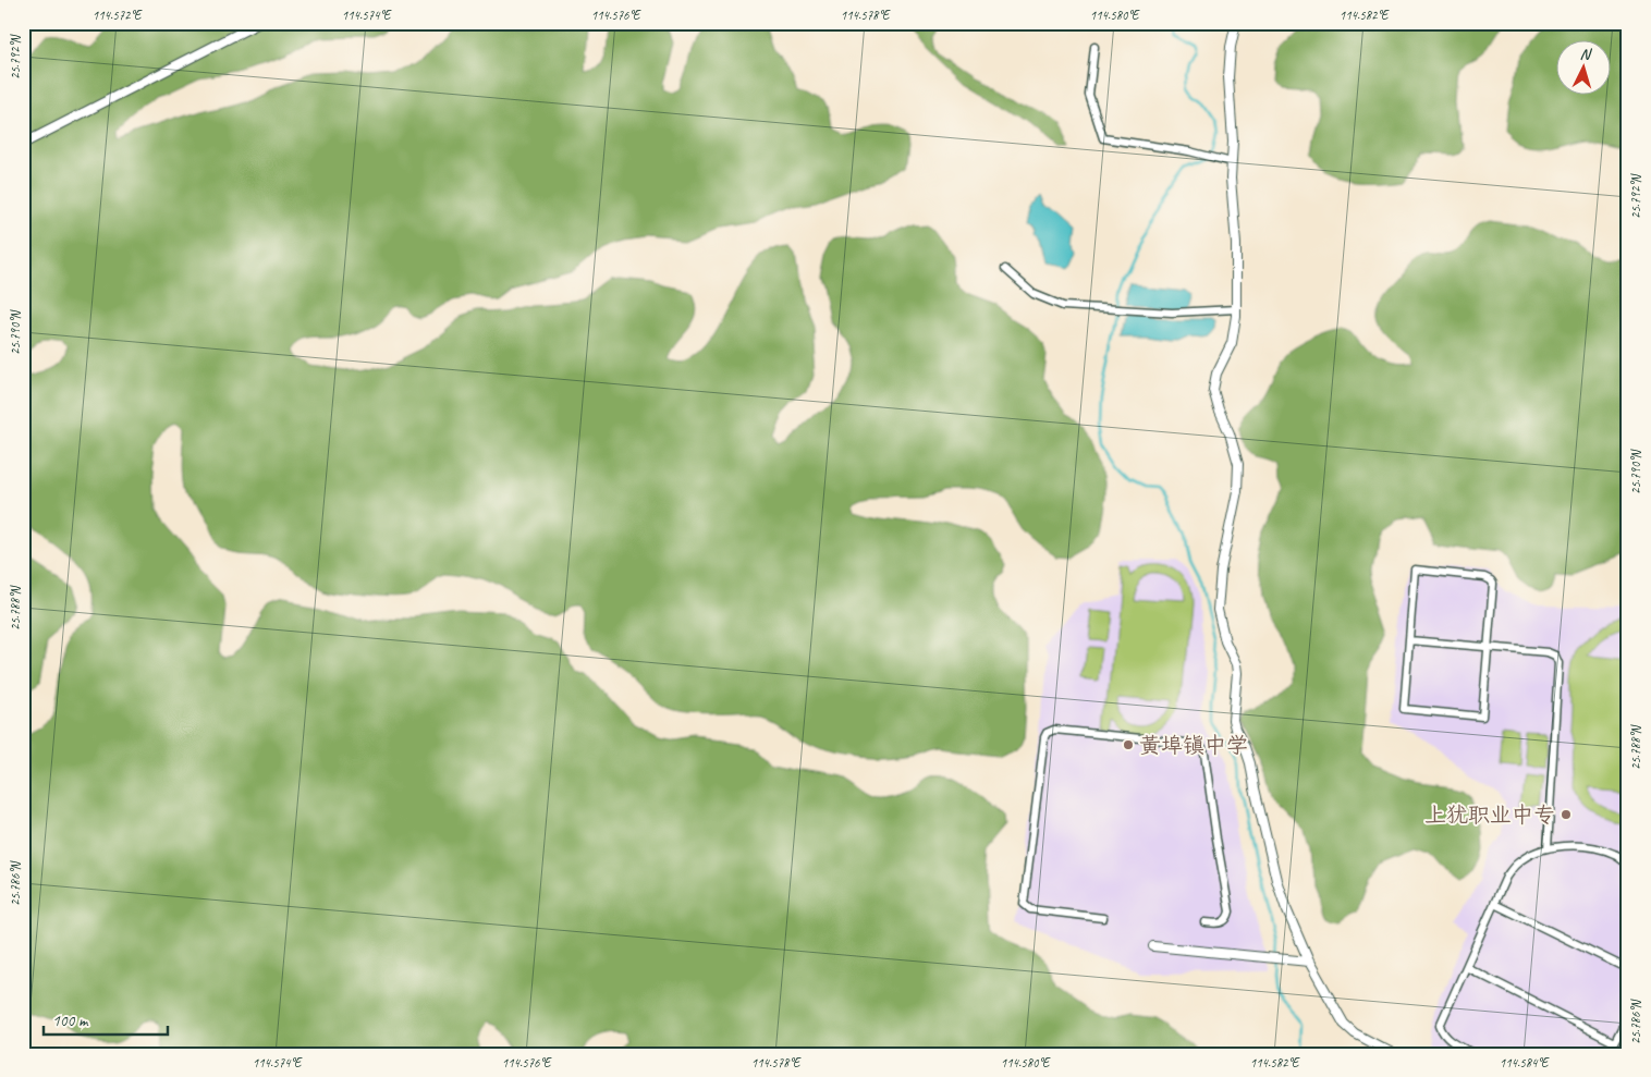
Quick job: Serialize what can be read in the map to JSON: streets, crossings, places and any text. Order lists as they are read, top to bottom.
{
  "places": ["黄埠镇中学", "上犹职业中专"],
  "scale_bar": "100 m",
  "north": "top",
  "coordinates": [
    "114.572°E",
    "114.574°E",
    "114.576°E",
    "114.578°E",
    "114.580°E",
    "114.582°E",
    "25.792°N",
    "25.790°N",
    "25.788°N",
    "25.786°N",
    "114.584°E"
  ]
}
